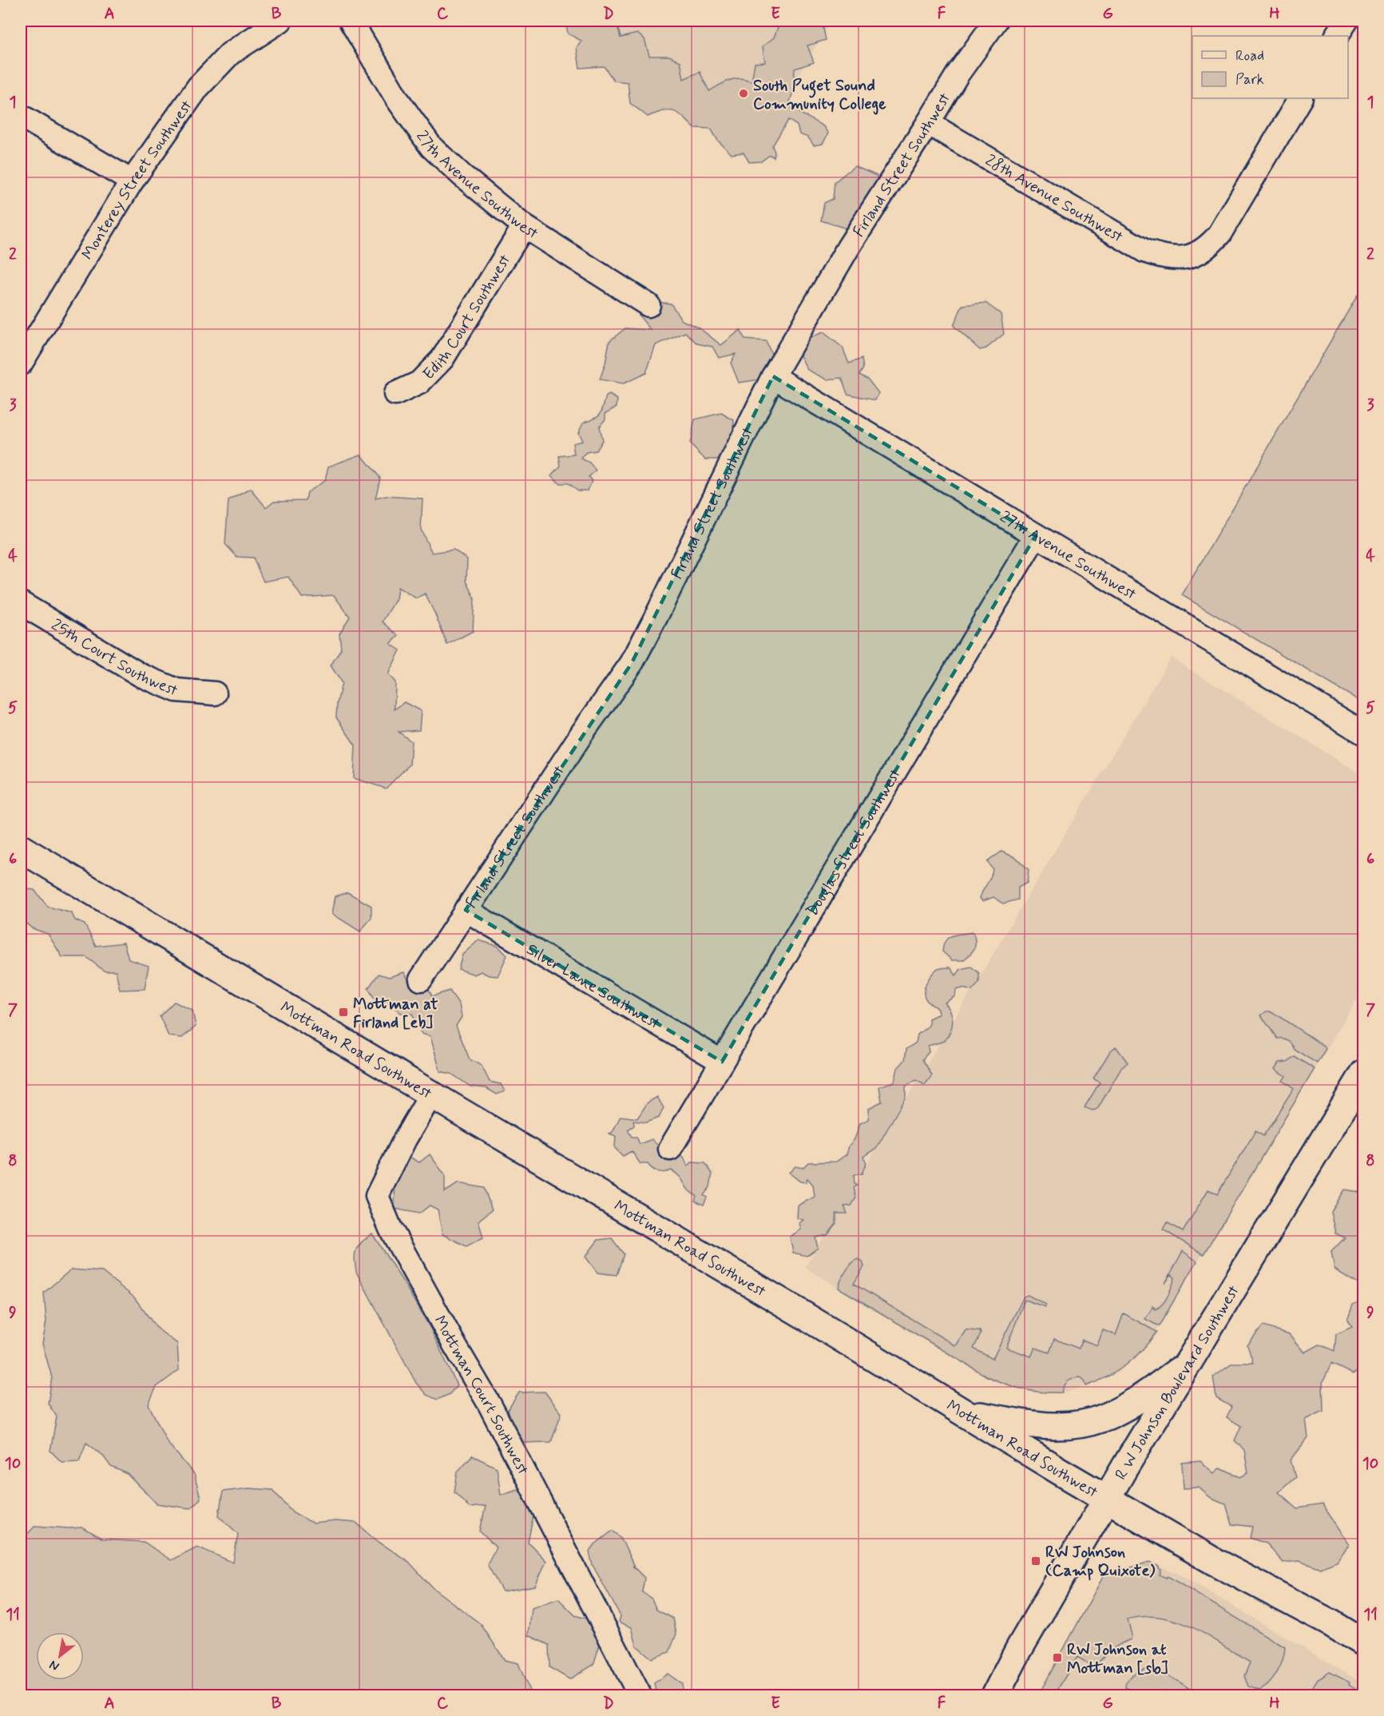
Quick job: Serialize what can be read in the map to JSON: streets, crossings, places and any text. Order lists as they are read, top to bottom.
{
  "streets": {
    "street": [
      "Firland Street Southwest",
      "Monterey Street Southwest",
      "27th Avenue Southwest",
      "28th Avenue Southwest",
      "Edith Court Southwest",
      "25th Court Southwest",
      "Douglas Street Southwest",
      "Silver Lane Southwest",
      "Mottman Road Southwest",
      "R W Johnson Boulevard Southwest",
      "Mottman Court Southwest"
    ]
  },
  "crossings": [
    ["Firland Street Southwest", "27th Avenue Southwest"],
    ["Firland Street Southwest", "28th Avenue Southwest"],
    ["Firland Street Southwest", "Silver Lane Southwest"],
    ["27th Avenue Southwest", "Edith Court Southwest"],
    ["27th Avenue Southwest", "Douglas Street Southwest"],
    ["Douglas Street Southwest", "Silver Lane Southwest"],
    ["Mottman Road Southwest", "R W Johnson Boulevard Southwest"],
    ["Mottman Road Southwest", "Mottman Court Southwest"]
  ],
  "places": {
    "other": ["South Puget Sound Community College"],
    "transit": ["Mottman at Firland [eb]", "RW Johnson (Camp Quixote)", "RW Johnson at Mottman [sb]"]
  },
  "legend": ["Road", "Park"],
  "north": "bottom left",
  "grid": {
    "columns": [
      "A",
      "B",
      "C",
      "D",
      "E",
      "F",
      "G",
      "H"
    ],
    "rows": [
      "1",
      "2",
      "3",
      "4",
      "5",
      "6",
      "7",
      "8",
      "9",
      "10",
      "11"
    ]
  }
}
